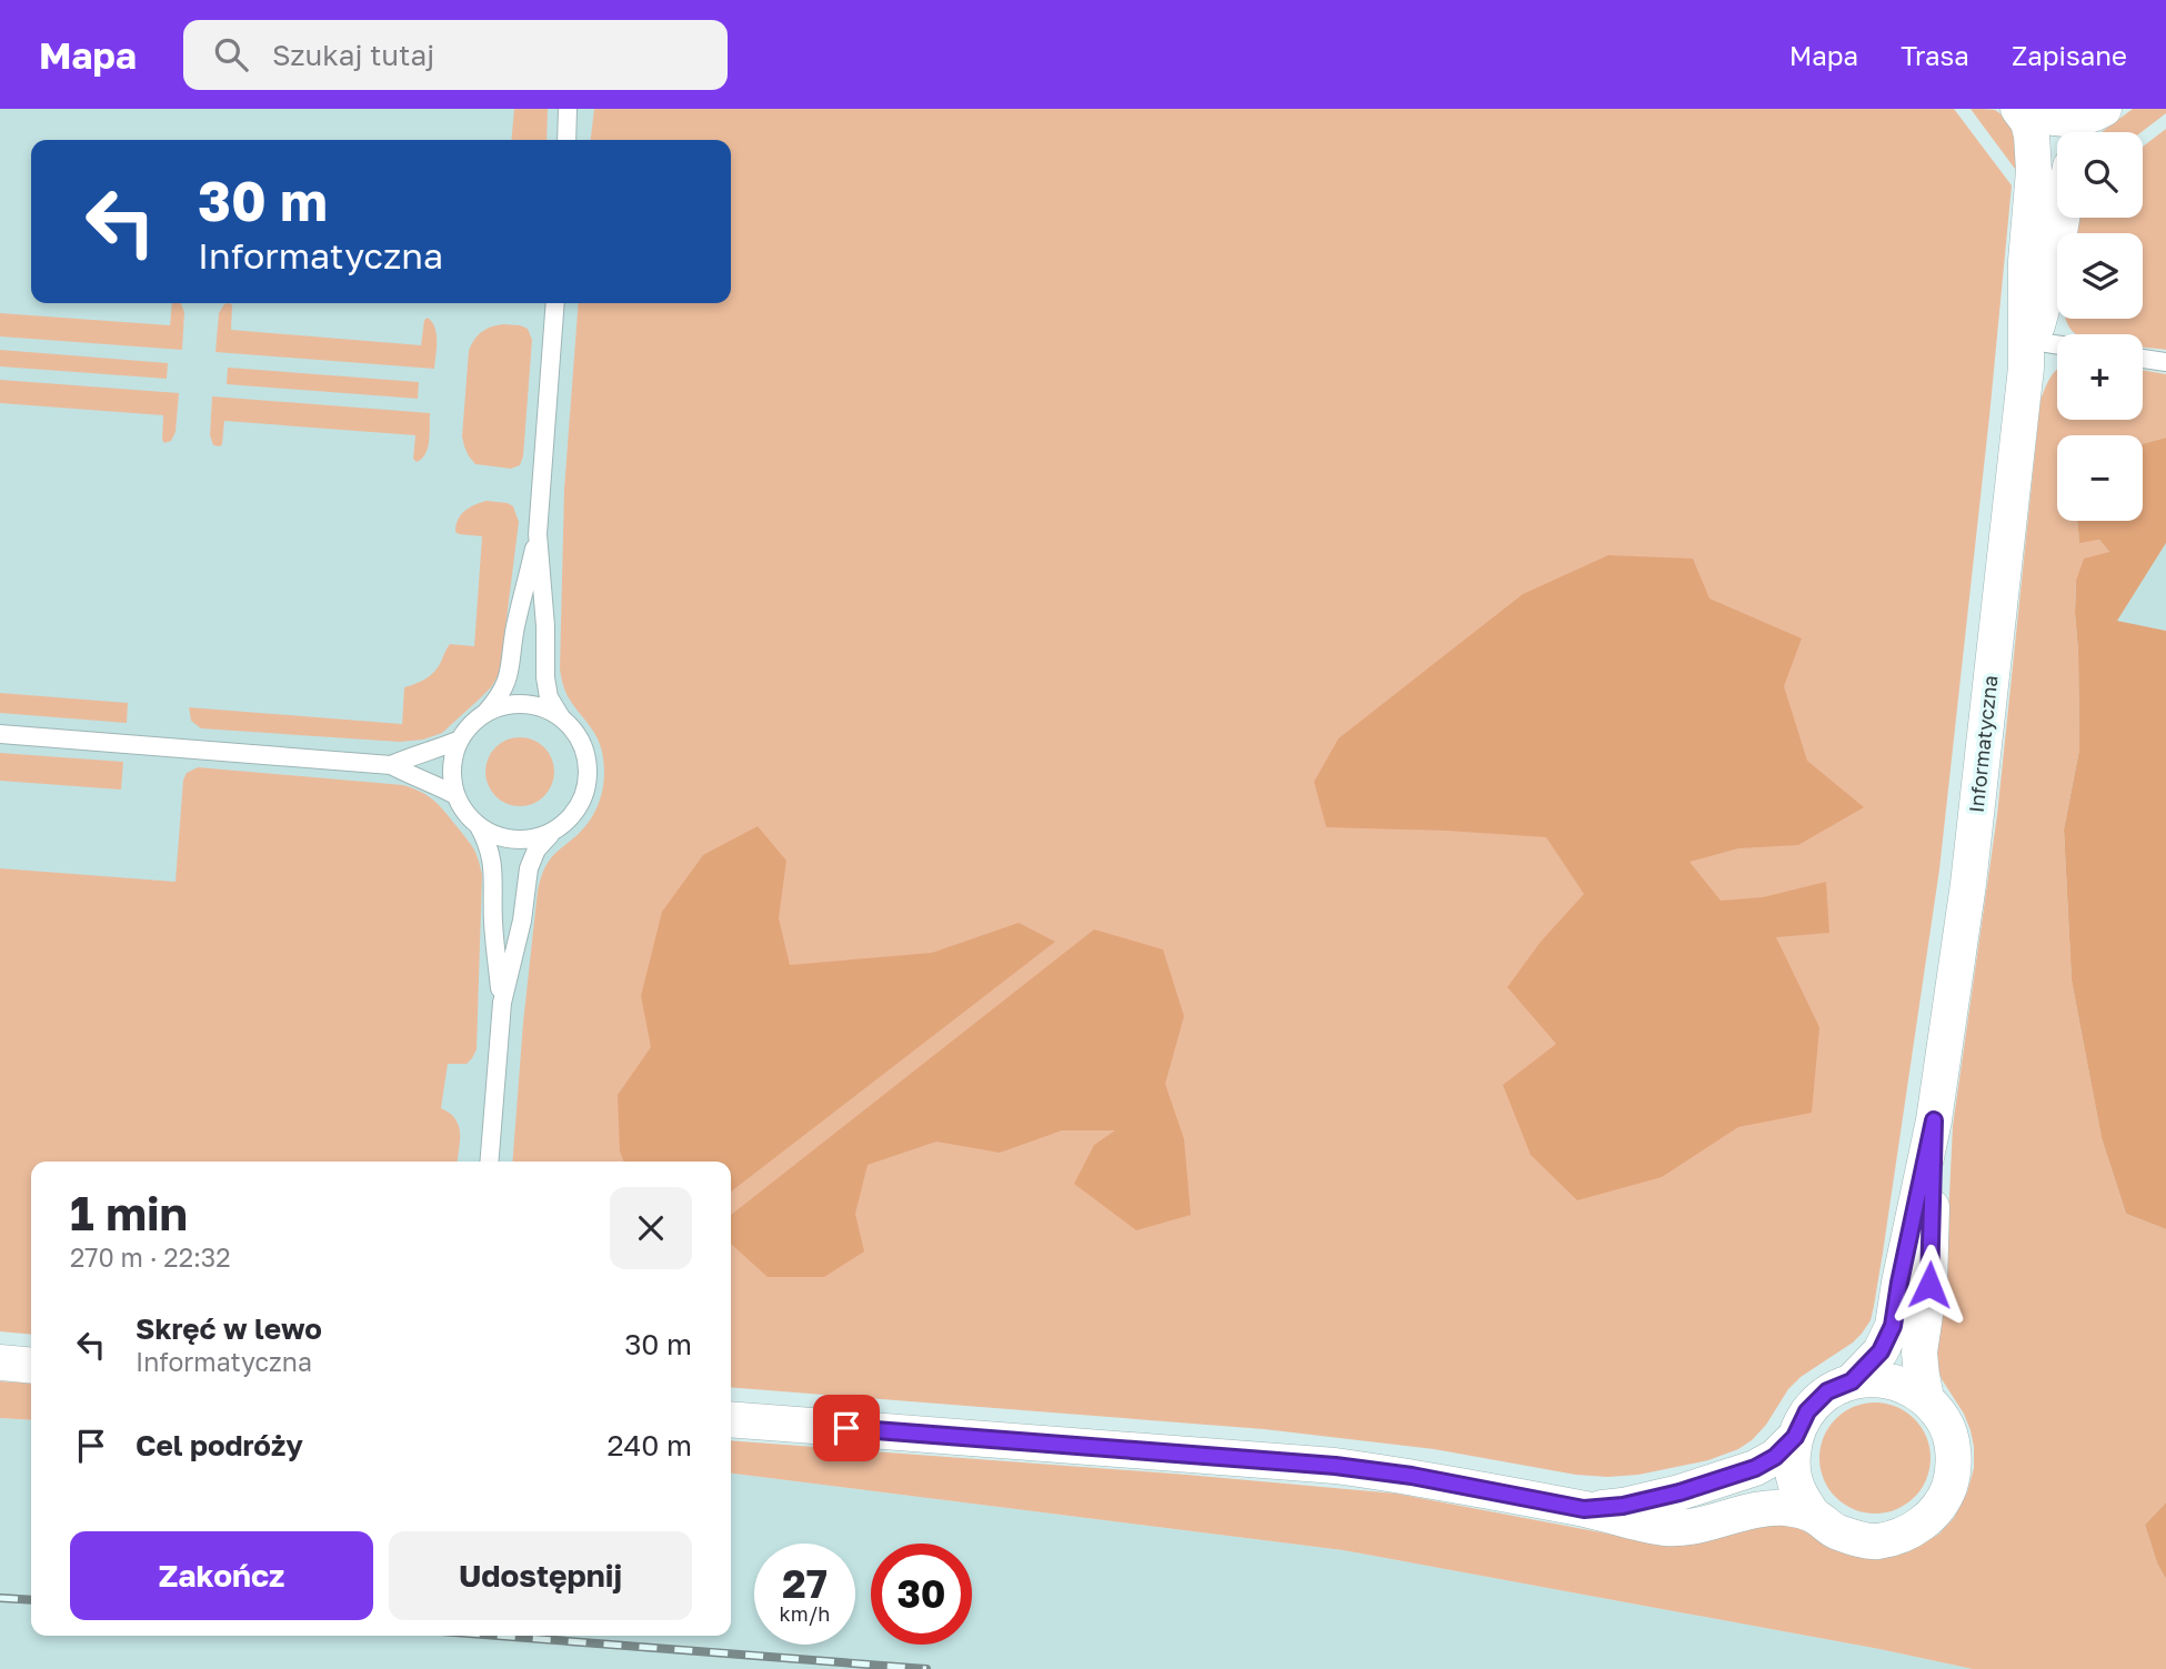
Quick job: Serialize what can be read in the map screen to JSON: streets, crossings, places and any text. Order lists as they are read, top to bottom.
{
  "streets": {
    "street": ["Informatyczna"]
  },
  "page": {
    "header": "Mapa",
    "search": "Szukaj tutaj",
    "nav": ["Mapa", "Trasa", "Zapisane"],
    "map_buttons": ["+", "−"],
    "turn": ["30 m", "Informatyczna"],
    "heading": ["1 min", "270 m · 22:32"],
    "list": [
      {
        "name": "Skręć w lewo",
        "note": "Informatyczna",
        "value": "30 m"
      },
      {
        "name": "Cel podróży",
        "value": "240 m"
      }
    ],
    "buttons": ["Zakończ", "Udostępnij"],
    "speed": "27 km/h",
    "limit": "30"
  }
}
